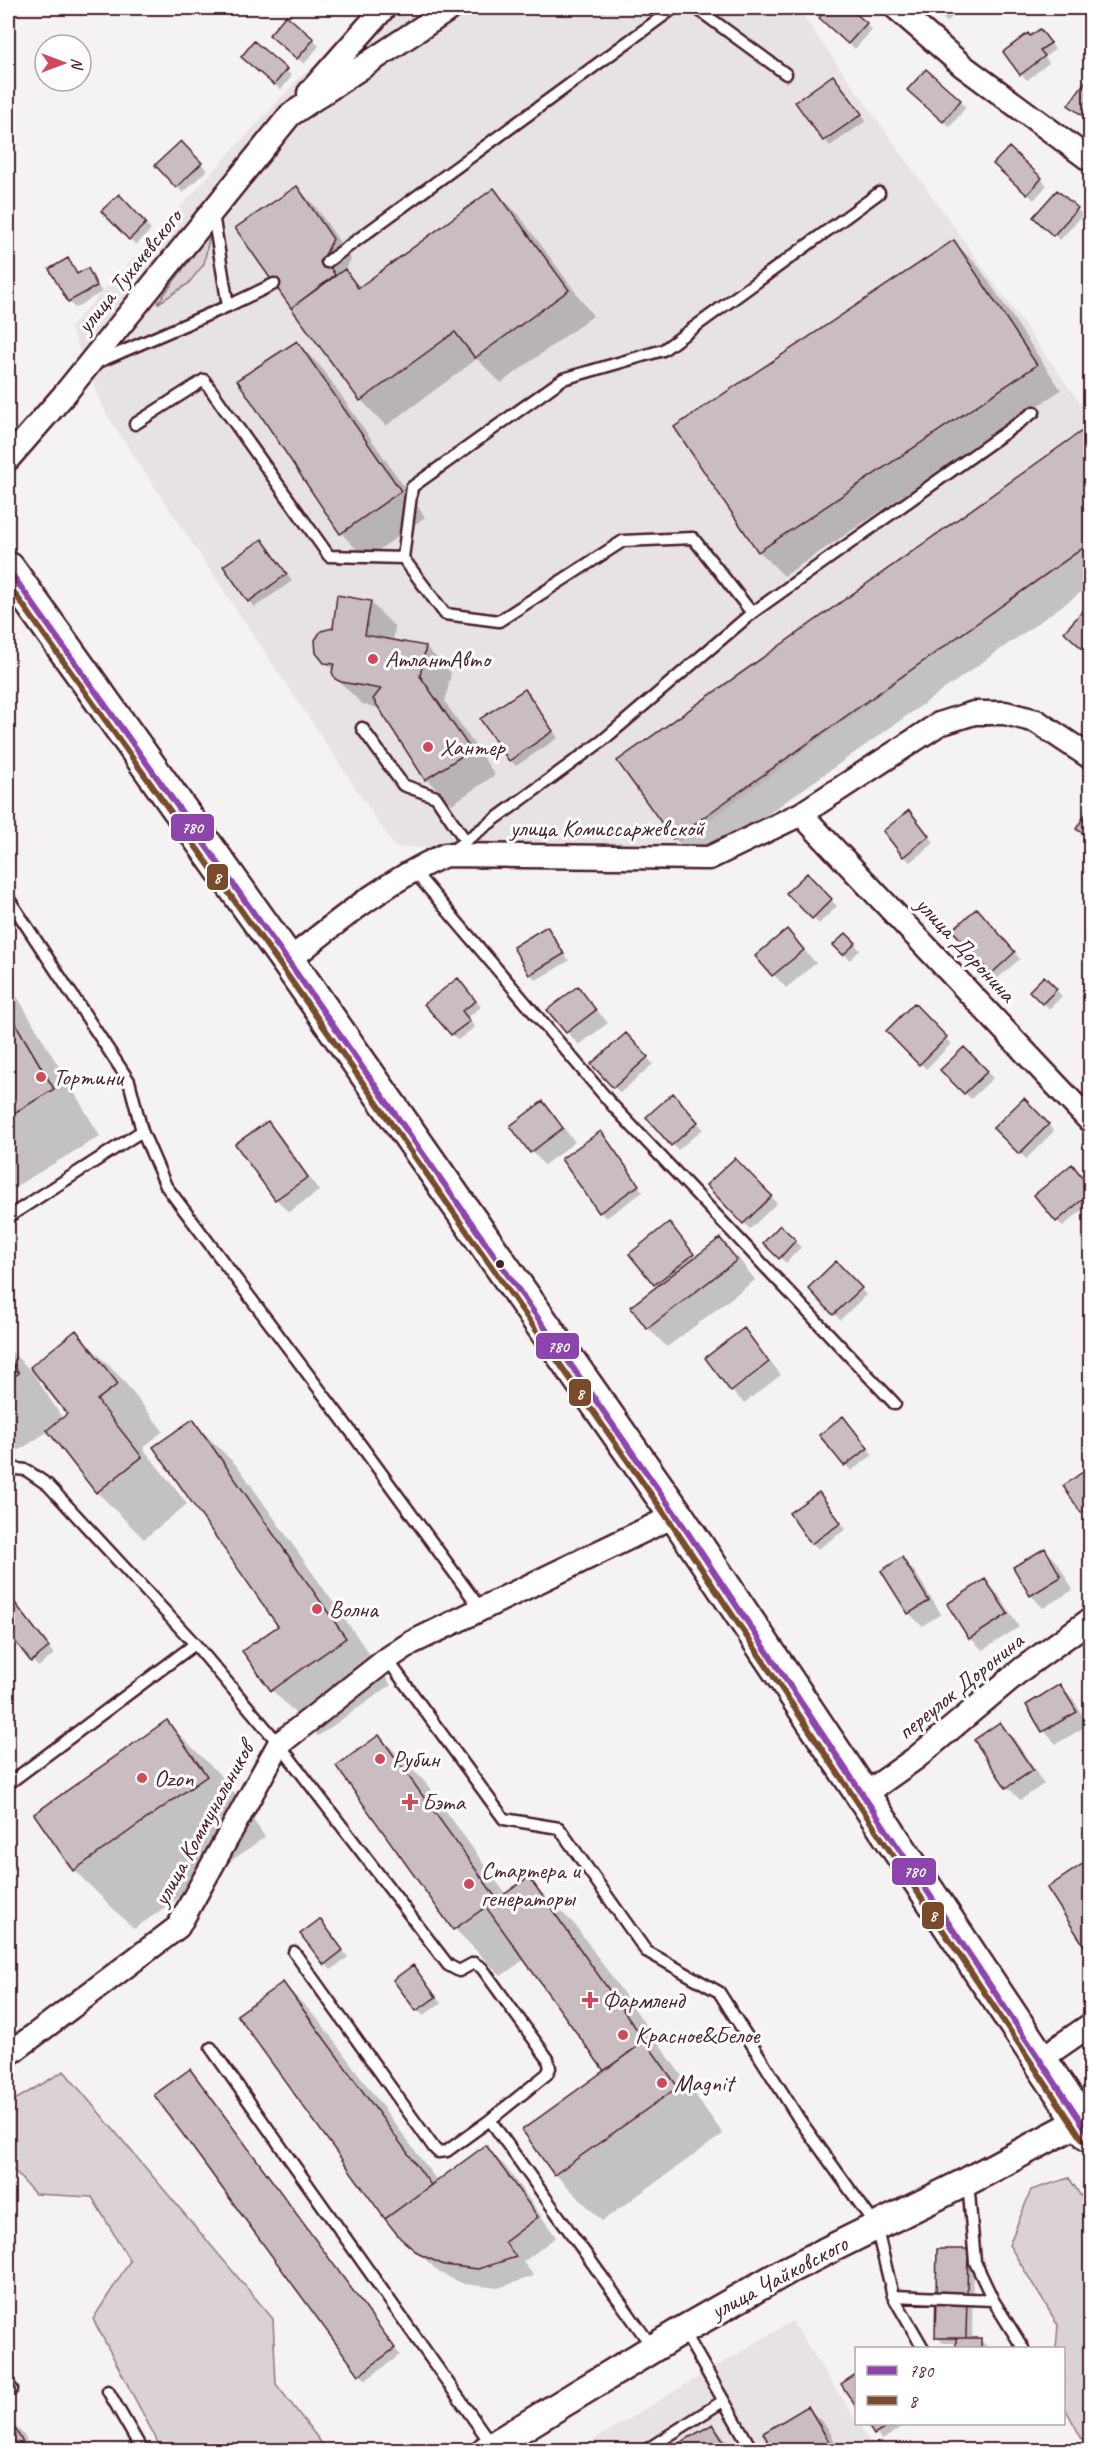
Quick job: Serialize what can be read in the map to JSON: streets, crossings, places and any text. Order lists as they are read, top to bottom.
{
  "streets": {
    "street": [
      "улица Тухачевского",
      "улица Комиссаржевской",
      "улица Доронина",
      "переулок Доронина",
      "улица Коммунальников",
      "улица Чайковского"
    ]
  },
  "crossings": [
    ["улица Комиссаржевской", "улица Доронина"]
  ],
  "places": {
    "other": [
      "АтлантАвто",
      "Хантер",
      "Тортини",
      "Волна",
      "Рубин",
      "Ozon",
      "Стартера и генераторы",
      "Красное&Белое",
      "Magnit"
    ],
    "health": ["Бэта", "Фармленд"]
  },
  "lines": ["transit line 780", "transit line 8"],
  "legend": ["780", "8"],
  "north": "right"
}
